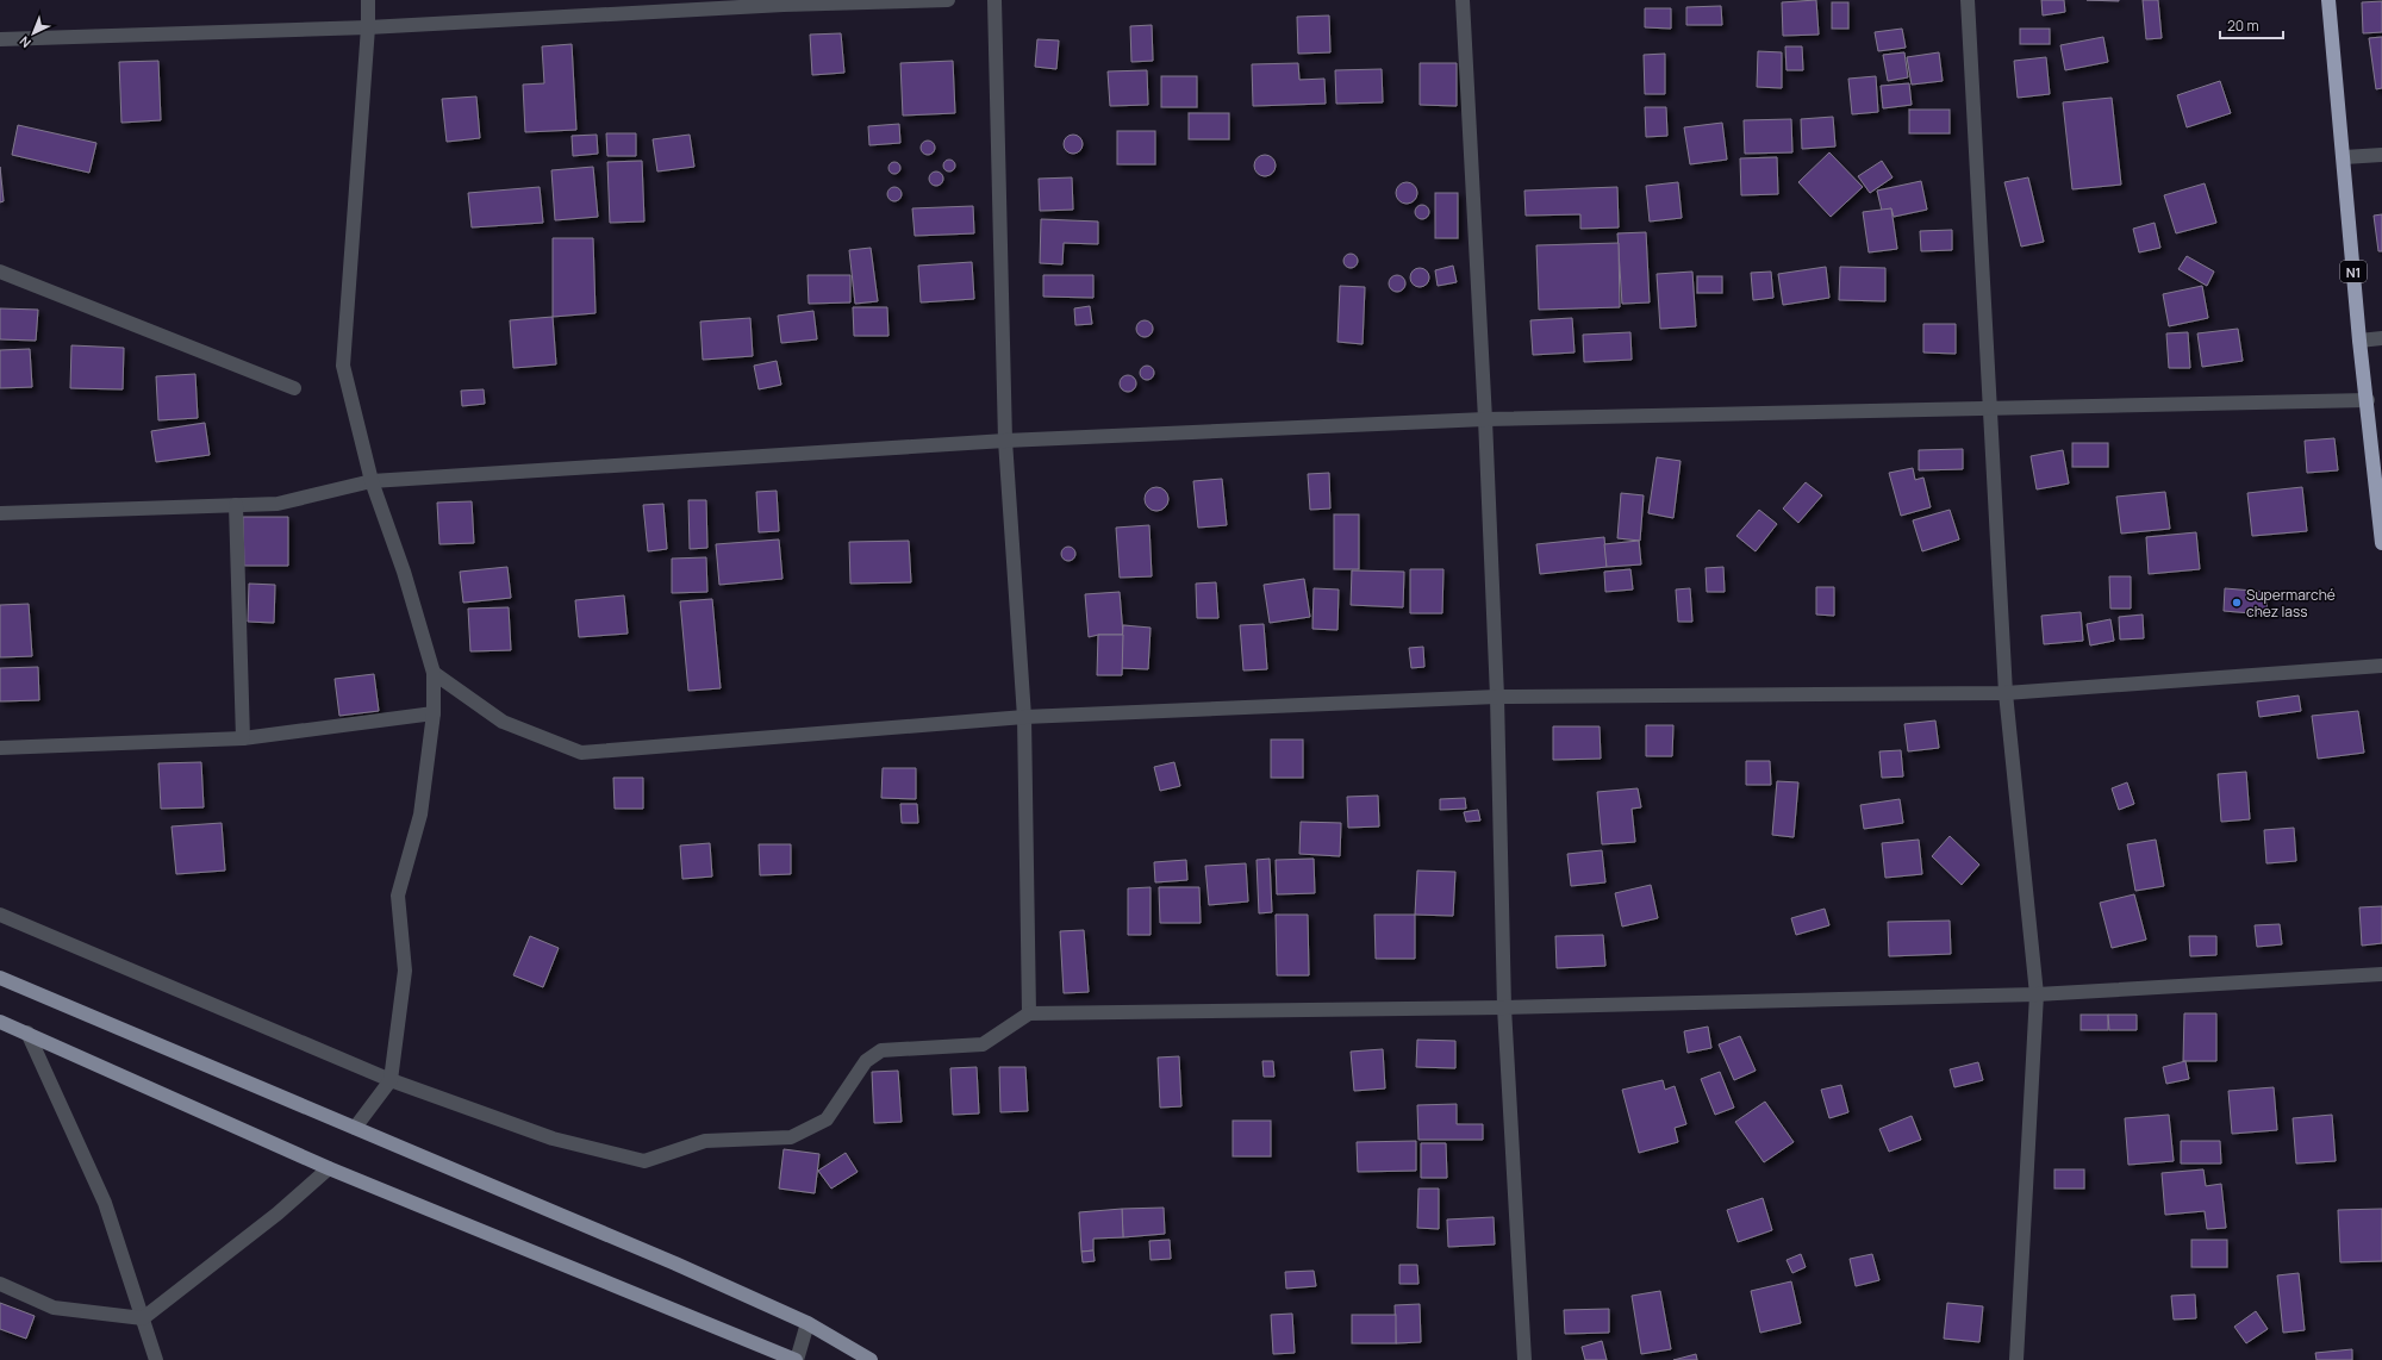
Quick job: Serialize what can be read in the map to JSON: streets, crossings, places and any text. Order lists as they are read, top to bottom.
{
  "streets": {
    "highway": ["N1"]
  },
  "places": ["Supermarché chez lass"],
  "scale_bar": "20 m",
  "north": "bottom left"
}
